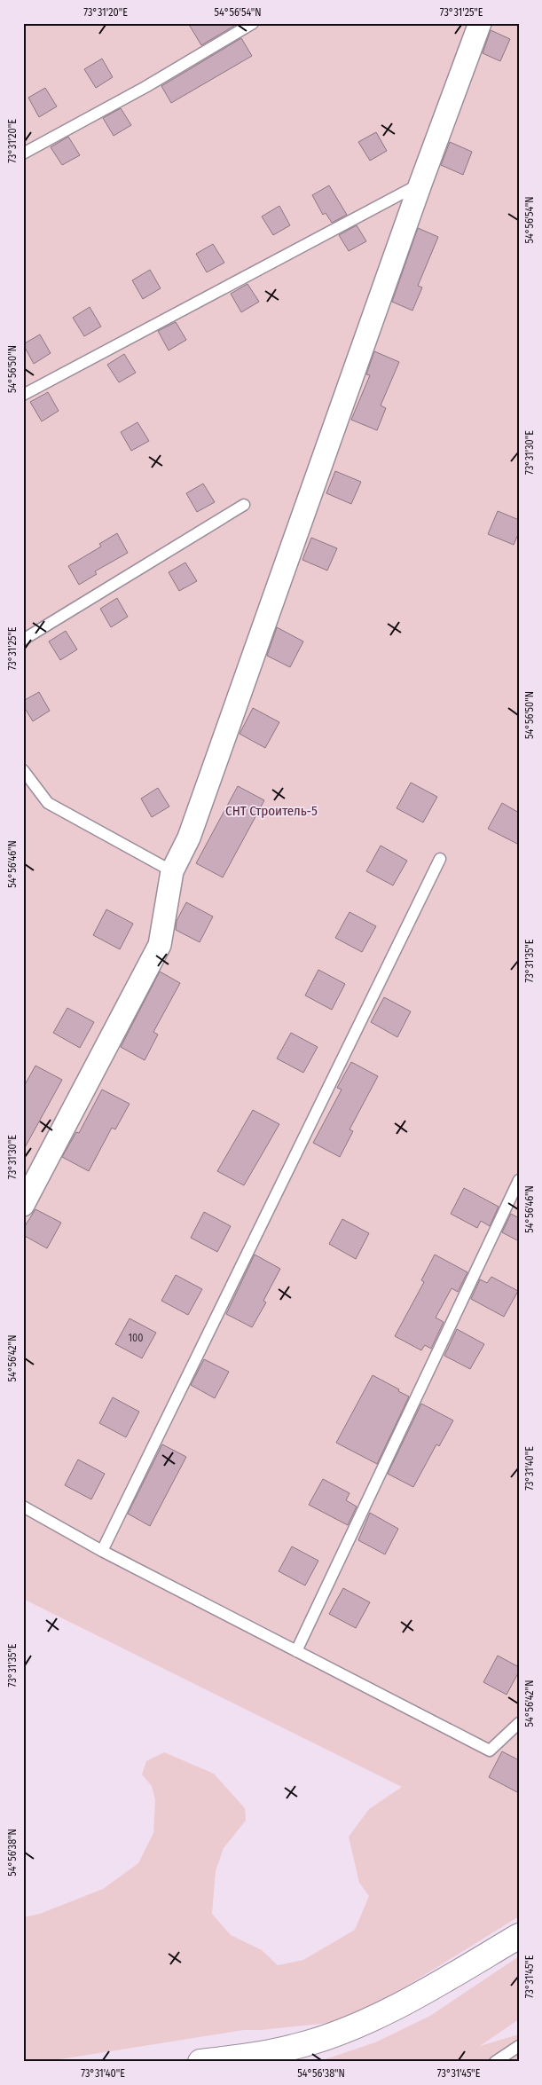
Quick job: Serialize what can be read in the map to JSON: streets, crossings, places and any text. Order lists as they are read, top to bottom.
{
  "parks": ["СНТ Строитель-5"],
  "house_numbers": ["100"],
  "coordinates": [
    "73°31'20\"E",
    "54°56'54\"N",
    "73°31'25\"E",
    "54°56'50\"N",
    "73°31'30\"E",
    "54°56'46\"N",
    "73°31'35\"E",
    "54°56'42\"N",
    "73°31'40\"E",
    "54°56'38\"N",
    "73°31'45\"E"
  ]
}
